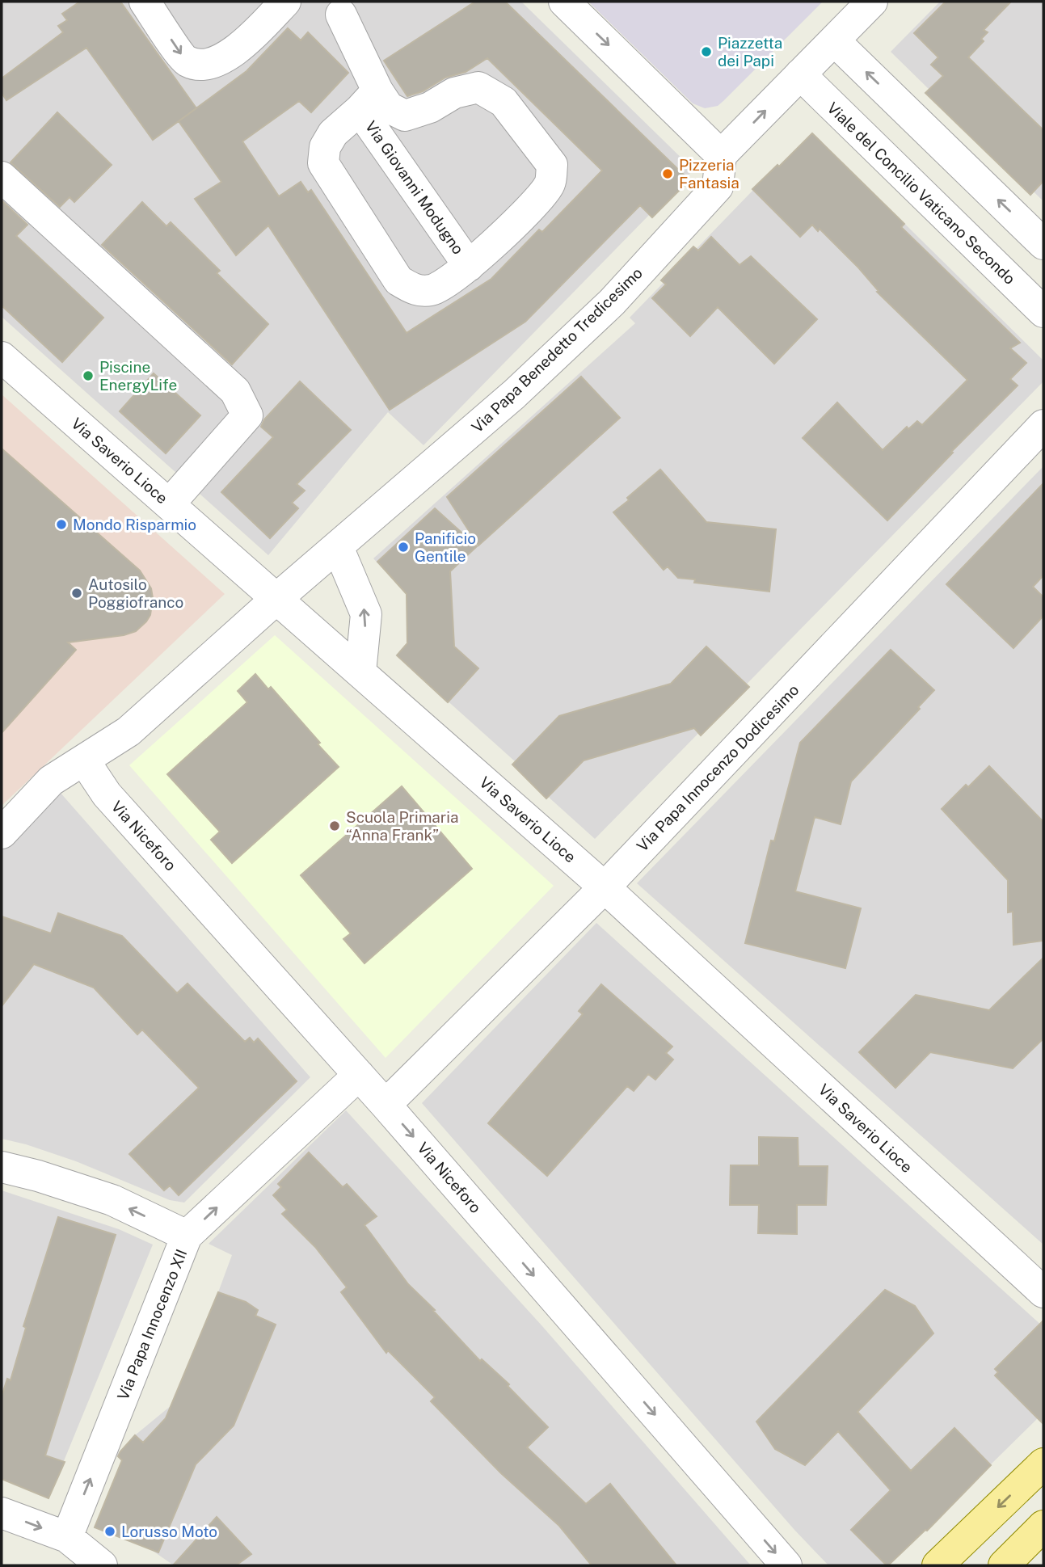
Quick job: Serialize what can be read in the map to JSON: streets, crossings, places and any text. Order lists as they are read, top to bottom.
{
  "streets": {
    "street": [
      "Via Giovanni Modugno",
      "Viale del Concilio Vaticano Secondo",
      "Via Papa Benedetto Tredicesimo",
      "Via Saverio Lioce",
      "Via Papa Innocenzo Dodicesimo",
      "Via Niceforo",
      "Via Papa Innocenzo XII"
    ]
  },
  "crossings": [
    ["Via Papa Benedetto Tredicesimo", "Via Saverio Lioce"],
    ["Via Saverio Lioce", "Via Papa Innocenzo Dodicesimo"],
    ["Via Papa Innocenzo Dodicesimo", "Via Niceforo"],
    ["Via Niceforo", "Via Papa Innocenzo XII"]
  ],
  "one_way": ["Via Niceforo", "Via Papa Innocenzo XII"],
  "places": [
    "Piazzetta dei Papi",
    "Pizzeria Fantasia",
    "Piscine EnergyLife",
    "Mondo Risparmio",
    "Panificio Gentile",
    "Autosilo Poggiofranco",
    "Scuola Primaria “Anna Frank”",
    "Lorusso Moto"
  ]
}
